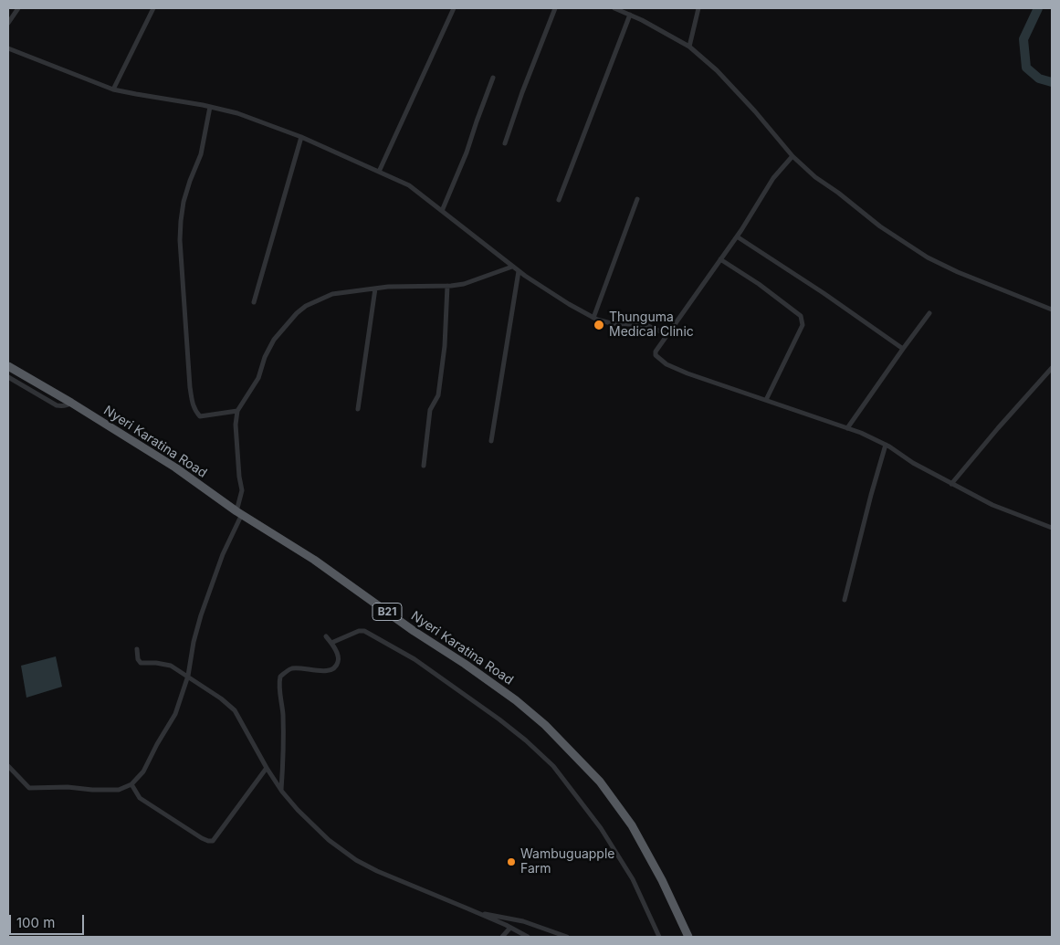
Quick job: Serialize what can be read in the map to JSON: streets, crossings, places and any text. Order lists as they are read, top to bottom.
{
  "streets": {
    "highway": ["Nyeri Karatina Road", "B21"]
  },
  "places": ["Thunguma Medical Clinic", "Wambuguapple Farm"],
  "scale_bar": "100 m"
}
